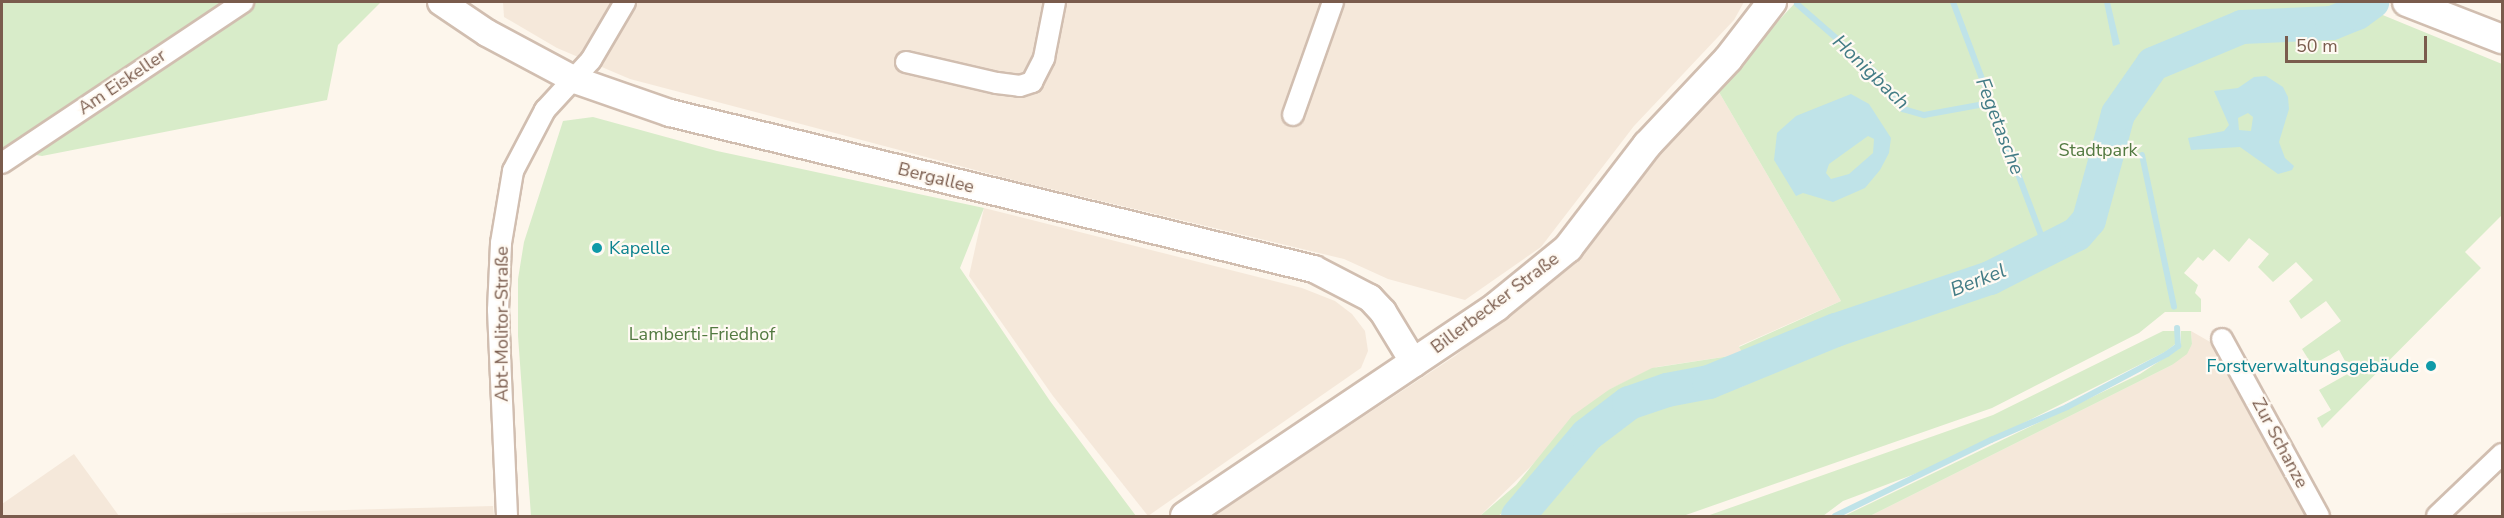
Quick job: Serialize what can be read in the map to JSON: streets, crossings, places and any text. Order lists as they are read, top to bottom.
{
  "streets": {
    "main road": ["Billerbecker Straße"],
    "street": [
      "Am Eiskeller",
      "Bergallee",
      "Abt-Molitor-Straße",
      "Zur Schanze"
    ]
  },
  "crossings": [
    ["Bergallee", "Billerbecker Straße"],
    ["Bergallee", "Abt-Molitor-Straße"]
  ],
  "water": ["Honigbach", "Fegetasche", "Berkel"],
  "parks": ["Stadtpark", "Lamberti-Friedhof"],
  "places": ["Kapelle", "Forstverwaltungsgebäude"],
  "scale_bar": "50 m"
}
